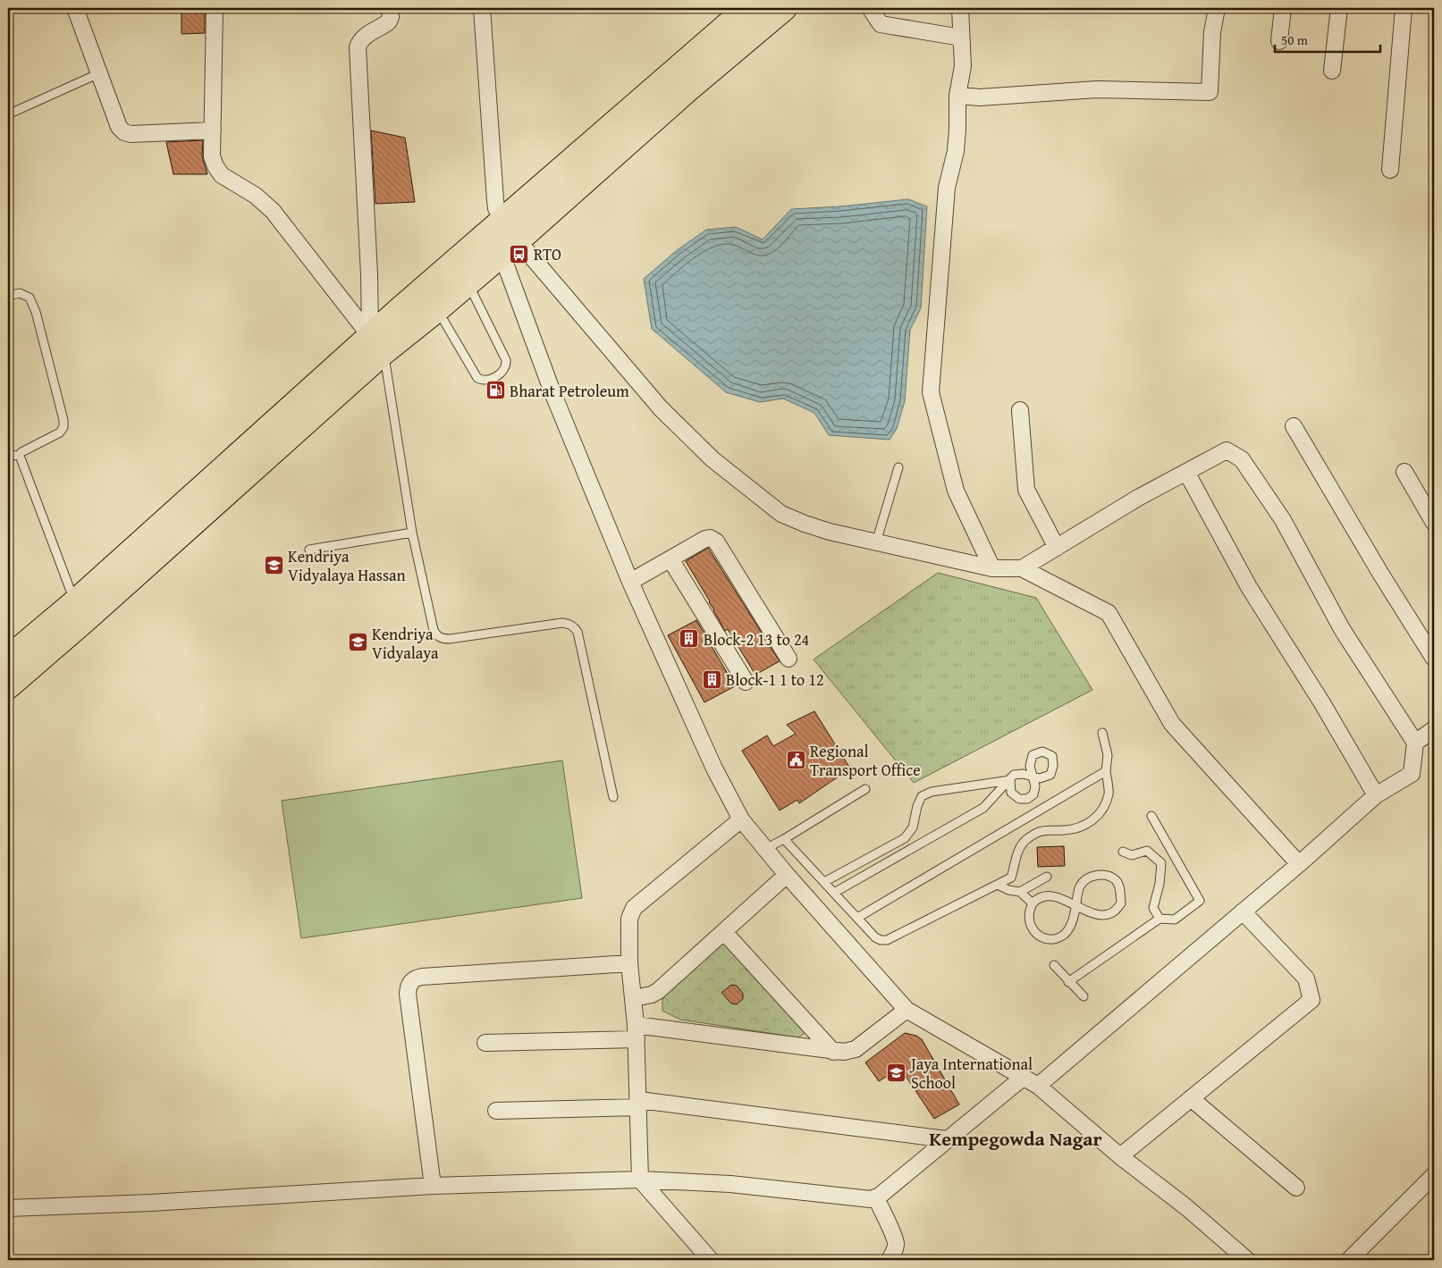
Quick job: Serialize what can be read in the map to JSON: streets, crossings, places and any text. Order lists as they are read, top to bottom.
{
  "districts": ["Kempegowda Nagar"],
  "places": {
    "bus stop": ["RTO"],
    "fuel station": ["Bharat Petroleum"],
    "school or university": ["Kendriya Vidyalaya Hassan", "Kendriya Vidyalaya", "Jaya International School"],
    "building": ["Block-2 13 to 24", "Block-1 1 to 12"],
    "public building": ["Regional Transport Office"]
  },
  "scale_bar": "50 m"
}
